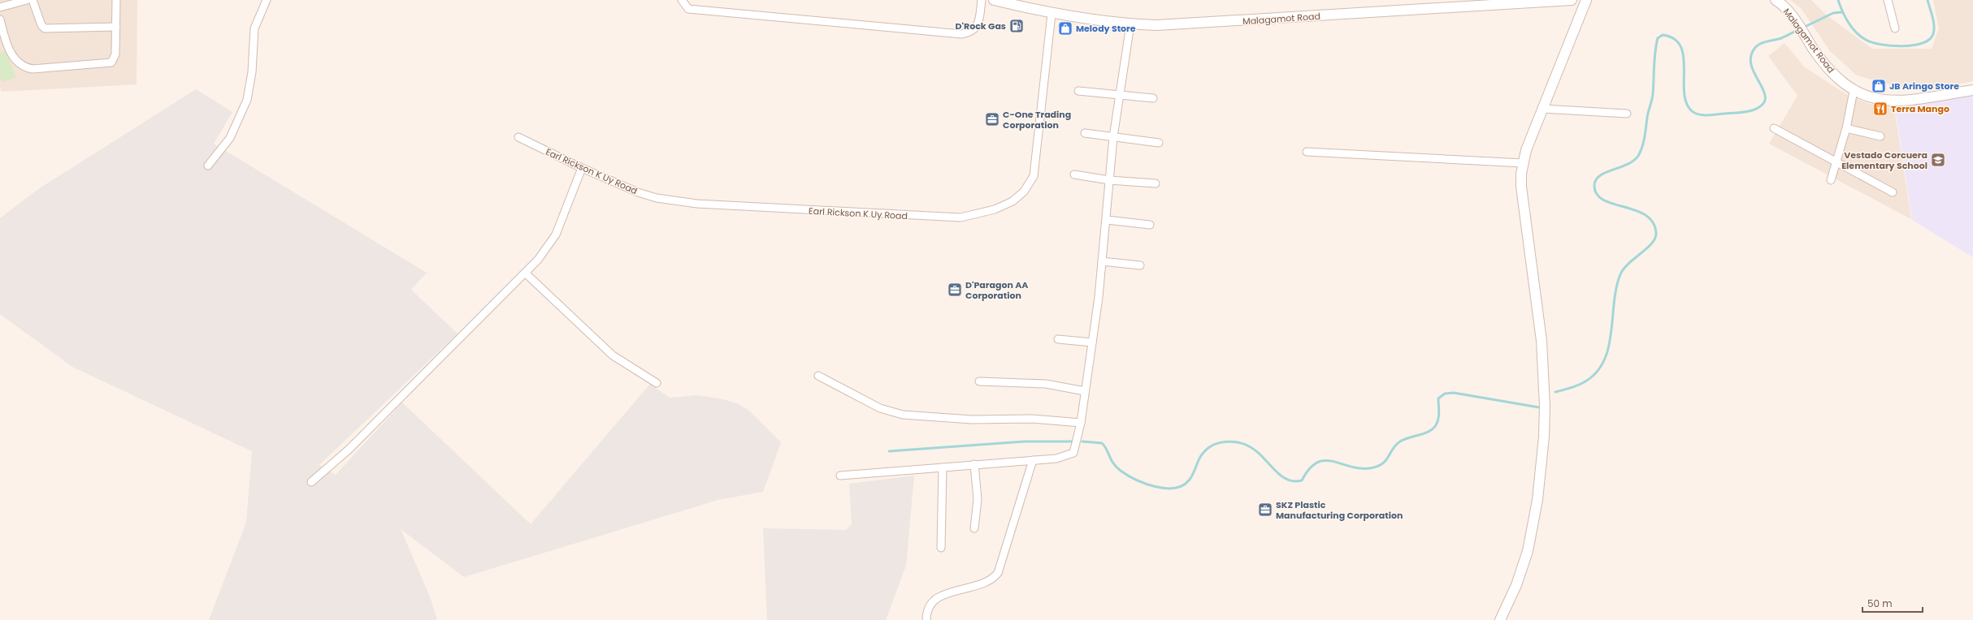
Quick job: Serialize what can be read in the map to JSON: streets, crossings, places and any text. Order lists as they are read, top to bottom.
{
  "streets": {
    "street": ["Malagamot Road", "Earl Rickson K Uy Road"]
  },
  "crossings": [
    ["Malagamot Road", "Earl Rickson K Uy Road"]
  ],
  "places": {
    "fuel station": ["D'Rock Gas"],
    "shop": ["Melody Store", "JB Aringo Store"],
    "restaurant": ["Terra Mango"],
    "office": ["C-One Trading Corporation", "D'Paragon AA Corporation", "SKZ Plastic Manufacturing Corporation"],
    "school or university": ["Vestado Corcuera Elementary School"]
  },
  "scale_bar": "50 m"
}
